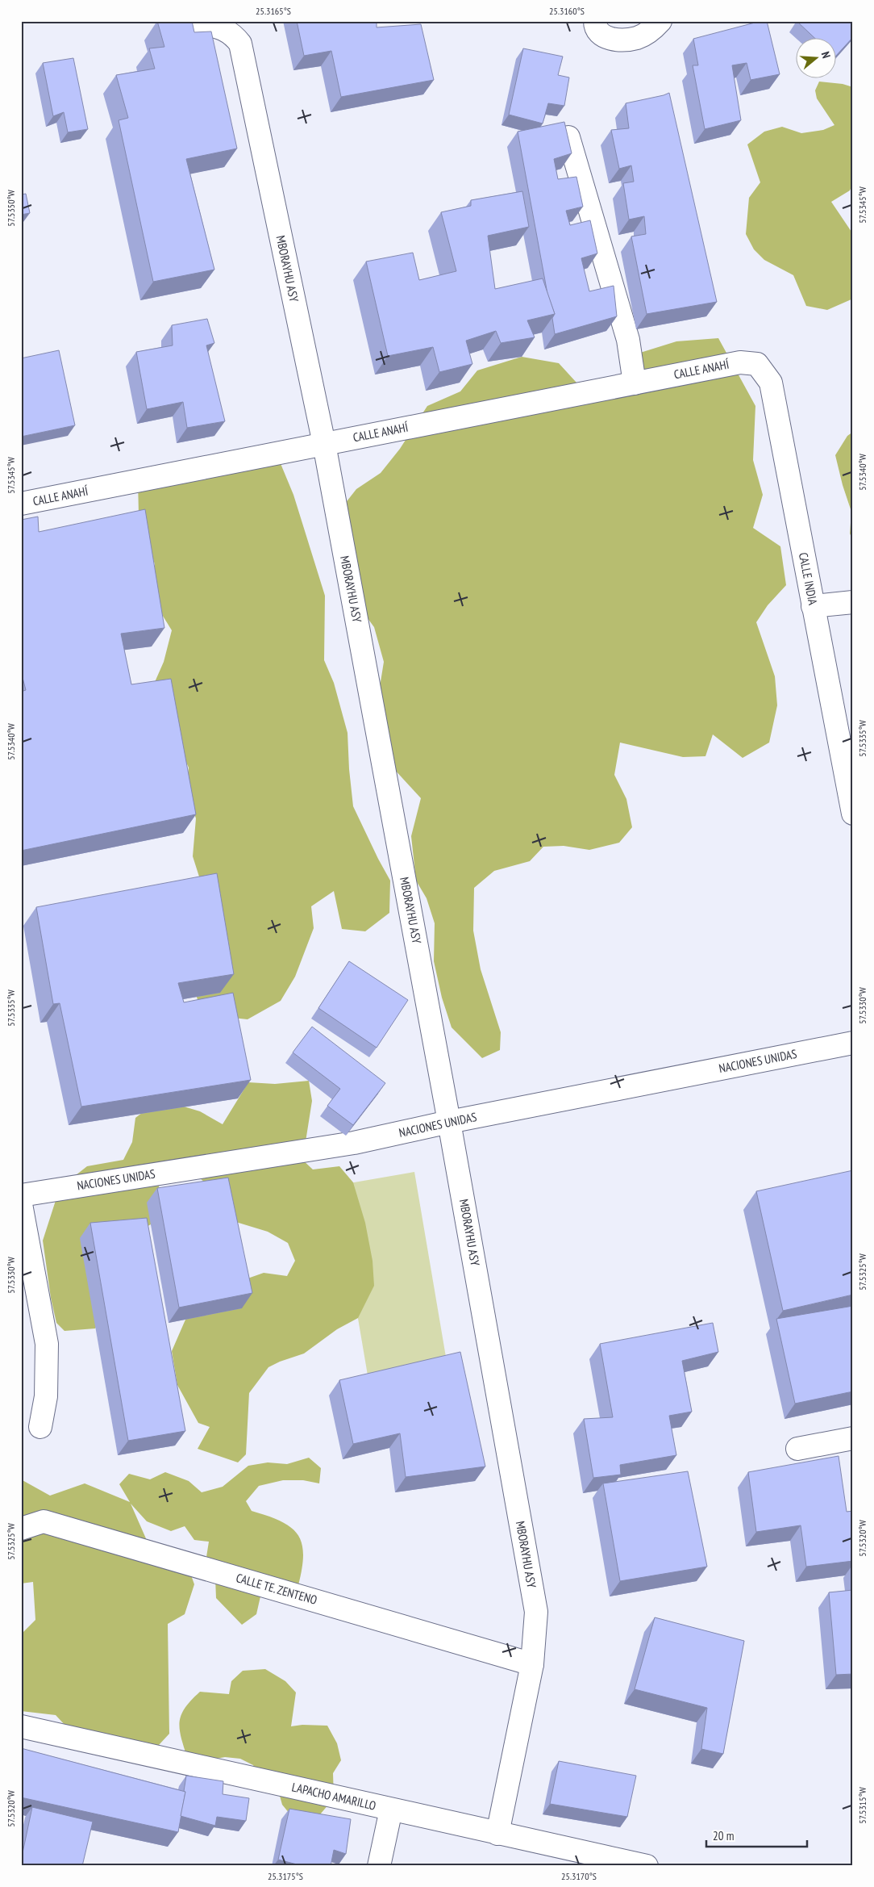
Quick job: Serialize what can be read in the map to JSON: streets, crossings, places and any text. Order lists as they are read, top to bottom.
{
  "streets": {
    "street": [
      "MBORAYHU ASY",
      "CALLE ANAHÍ",
      "CALLE INDIA",
      "NACIONES UNIDAS",
      "CALLE TE. ZENTENO",
      "LAPACHO AMARILLO"
    ]
  },
  "crossings": [
    ["MBORAYHU ASY", "CALLE ANAHÍ"],
    ["MBORAYHU ASY", "NACIONES UNIDAS"],
    ["MBORAYHU ASY", "CALLE TE. ZENTENO"],
    ["MBORAYHU ASY", "LAPACHO AMARILLO"],
    ["CALLE ANAHÍ", "CALLE INDIA"]
  ],
  "scale_bar": "20 m",
  "north": "right",
  "coordinates": [
    "25.3165°S",
    "25.3160°S",
    "57.5345°W",
    "57.5350°W",
    "57.5340°W",
    "57.5335°W",
    "57.5330°W",
    "57.5325°W",
    "57.5320°W",
    "57.5315°W",
    "25.3175°S",
    "25.3170°S"
  ]
}
